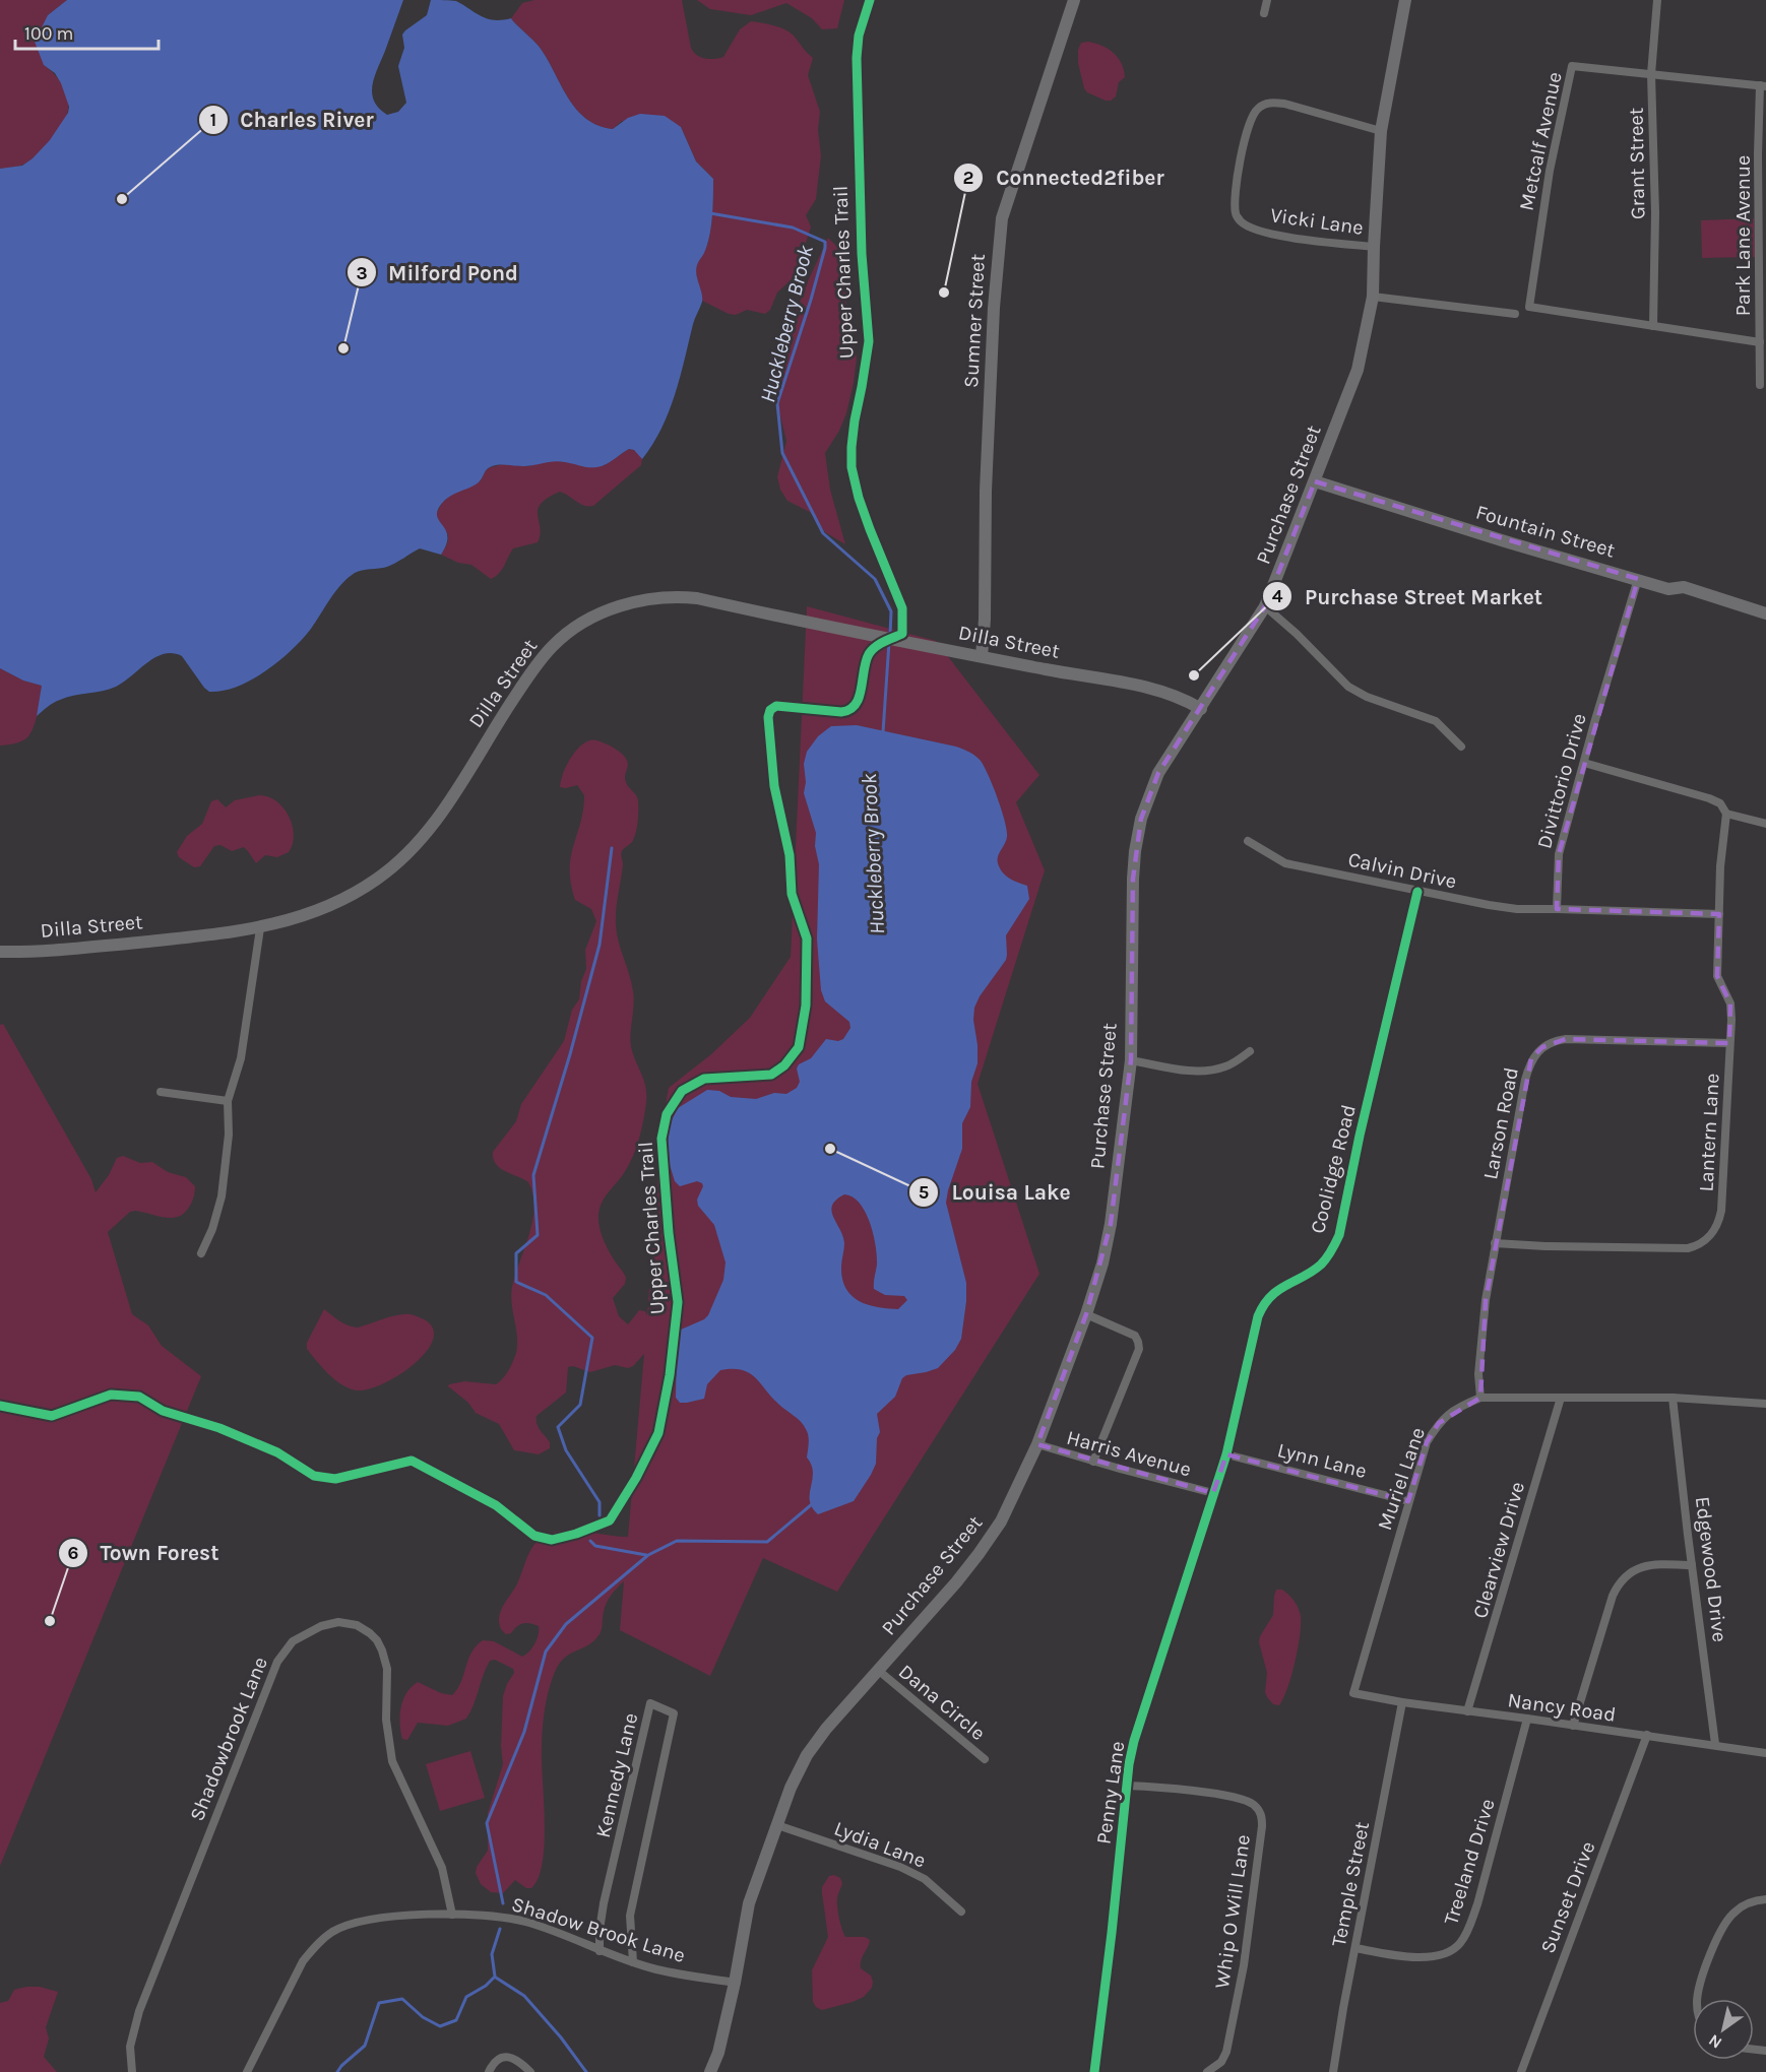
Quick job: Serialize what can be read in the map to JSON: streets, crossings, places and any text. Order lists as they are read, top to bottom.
{
  "streets": {
    "main road": [
      "Sumner Street",
      "Purchase Street",
      "Fountain Street",
      "Dilla Street"
    ],
    "street": [
      "Metcalf Avenue",
      "Grant Street",
      "Vicki Lane",
      "Park Lane Avenue",
      "Divittorio Drive",
      "Calvin Drive",
      "Larson Road",
      "Lantern Lane",
      "Coolidge Road",
      "Harris Avenue",
      "Lynn Lane",
      "Muriel Lane",
      "Clearview Drive",
      "Edgewood Drive",
      "Dana Circle",
      "Nancy Road",
      "Shadowbrook Lane",
      "Kennedy Lane",
      "Penny Lane",
      "Lydia Lane",
      "Treeland Drive",
      "Temple Street",
      "Sunset Drive",
      "Whip O Will Lane",
      "Shadow Brook Lane"
    ],
    "cycle path": ["Upper Charles Trail"]
  },
  "crossings": [
    ["Metcalf Avenue", "Grant Street"],
    ["Metcalf Avenue", "Park Lane Avenue"],
    ["Vicki Lane", "Purchase Street"],
    ["Sumner Street", "Dilla Street"],
    ["Purchase Street", "Fountain Street"],
    ["Purchase Street", "Dilla Street"],
    ["Purchase Street", "Harris Avenue"],
    ["Purchase Street", "Dana Circle"],
    ["Purchase Street", "Lydia Lane"],
    ["Purchase Street", "Shadow Brook Lane"],
    ["Fountain Street", "Divittorio Drive"],
    ["Divittorio Drive", "Calvin Drive"],
    ["Calvin Drive", "Coolidge Road"],
    ["Larson Road", "Lantern Lane"],
    ["Larson Road", "Muriel Lane"],
    ["Coolidge Road", "Harris Avenue"],
    ["Coolidge Road", "Lynn Lane"],
    ["Coolidge Road", "Penny Lane"],
    ["Harris Avenue", "Penny Lane"],
    ["Lynn Lane", "Muriel Lane"],
    ["Muriel Lane", "Clearview Drive"],
    ["Muriel Lane", "Edgewood Drive"],
    ["Muriel Lane", "Nancy Road"],
    ["Clearview Drive", "Nancy Road"],
    ["Edgewood Drive", "Nancy Road"],
    ["Nancy Road", "Treeland Drive"],
    ["Nancy Road", "Temple Street"],
    ["Nancy Road", "Sunset Drive"],
    ["Shadowbrook Lane", "Shadow Brook Lane"],
    ["Kennedy Lane", "Shadow Brook Lane"],
    ["Penny Lane", "Whip O Will Lane"],
    ["Treeland Drive", "Temple Street"]
  ],
  "water": ["Huckleberry Brook"],
  "places": [
    "Charles River",
    "Connected2fiber",
    "Milford Pond",
    "Purchase Street Market",
    "Louisa Lake",
    "Town Forest"
  ],
  "scale_bar": "100 m",
  "north": "bottom left"
}
